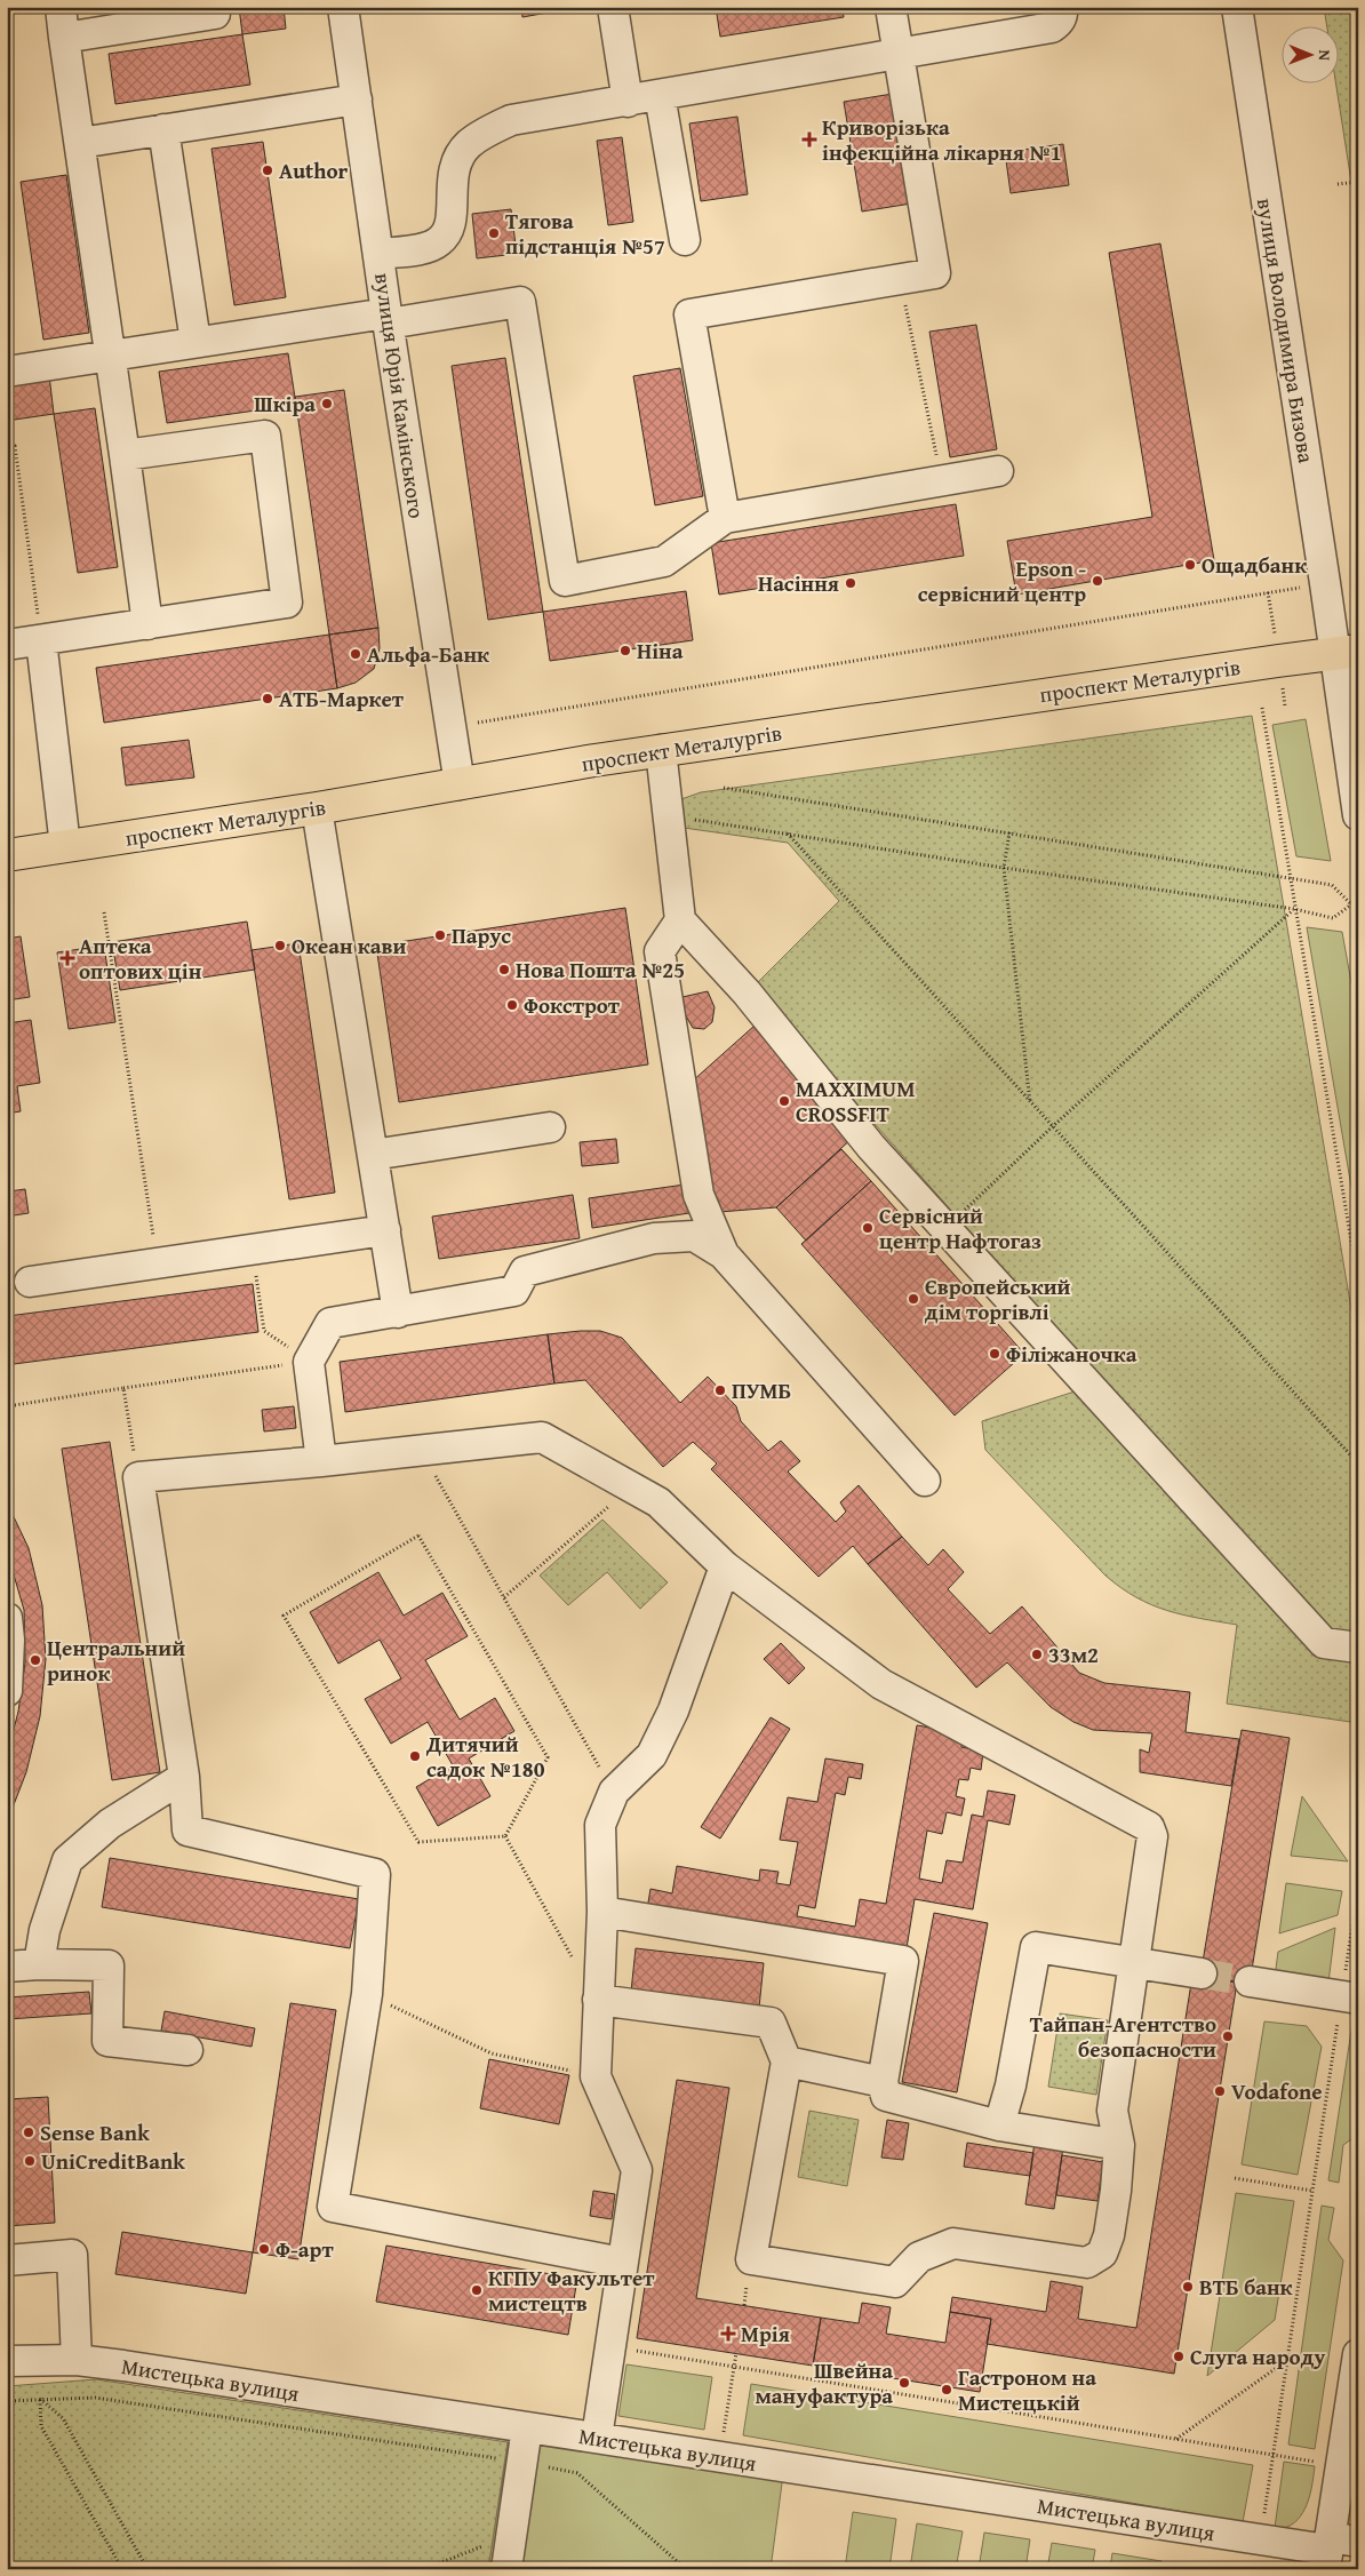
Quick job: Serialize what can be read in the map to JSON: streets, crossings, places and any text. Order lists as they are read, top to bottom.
{
  "streets": {
    "main road": ["проспект Металургів"],
    "street": ["вулиця Володимира Бизова", "вулиця Юрія Камінського", "Мистецька вулиця"]
  },
  "crossings": [
    ["вулиця Володимира Бизова", "проспект Металургів"],
    ["вулиця Юрія Камінського", "проспект Металургів"]
  ],
  "places": {
    "health": ["Криворізька інфекційна лікарня №1", "Аптека оптових цін", "Мрія"],
    "other": [
      "Author",
      "Тягова підстанція №57",
      "Шкіра",
      "Ощадбанк",
      "Epson - сервісний центр",
      "Насіння",
      "Ніна",
      "Альфа-Банк",
      "АТБ-Маркет",
      "Парус",
      "Океан кави",
      "Нова Пошта №25",
      "Фокстрот",
      "MAXXIMUM CROSSFIT",
      "Сервісний центр Нафтогаз",
      "Європейський дім торгівлі",
      "Філіжаночка",
      "ПУМБ",
      "33м2",
      "Центральний ринок",
      "Дитячий садок №180",
      "Тайпан-Агентство безопасности",
      "Vodafone",
      "Sense Bank",
      "UniCreditBank",
      "Ф-арт",
      "ВТБ банк",
      "КГПУ Факультет мистецтв",
      "Слуга народу",
      "Швейна мануфактура",
      "Гастроном на Мистецькій"
    ]
  },
  "north": "right"
}
